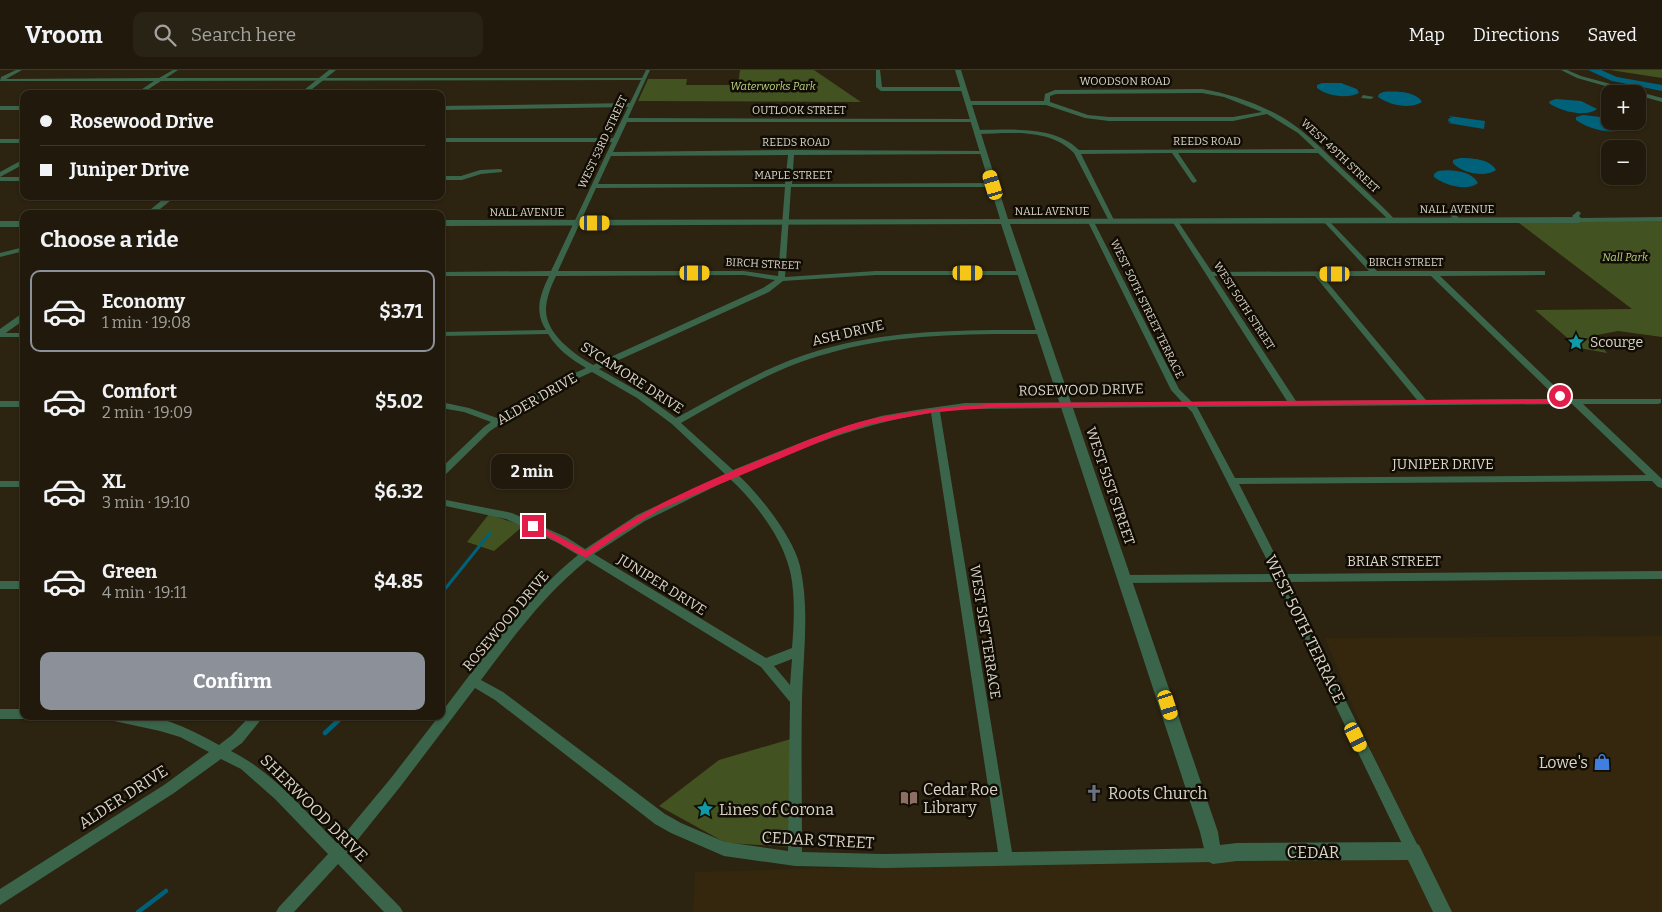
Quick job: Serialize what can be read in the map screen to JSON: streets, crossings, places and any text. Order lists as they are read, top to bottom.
{
  "streets": {
    "street": [
      "WOODSON ROAD",
      "OUTLOOK STREET",
      "REEDS ROAD",
      "WEST 53RD STREET",
      "WEST 49TH STREET",
      "MAPLE STREET",
      "NALL AVENUE",
      "BIRCH STREET",
      "WEST 50TH STREET",
      "WEST 50TH STREET TERRACE",
      "ASH DRIVE",
      "SYCAMORE DRIVE",
      "ROSEWOOD DRIVE",
      "ALDER DRIVE",
      "JUNIPER DRIVE",
      "WEST 51ST STREET",
      "BRIAR STREET",
      "WEST 50TH TERRACE",
      "WEST 51ST TERRACE",
      "SHERWOOD DRIVE",
      "CEDAR STREET",
      "CEDAR"
    ]
  },
  "crossings": [
    ["WOODSON ROAD", "WEST 49TH STREET"],
    ["OUTLOOK STREET", "WEST 53RD STREET"],
    ["OUTLOOK STREET", "WEST 51ST STREET"],
    ["REEDS ROAD", "WEST 53RD STREET"],
    ["REEDS ROAD", "WEST 49TH STREET"],
    ["REEDS ROAD", "WEST 50TH STREET TERRACE"],
    ["REEDS ROAD", "WEST 51ST STREET"],
    ["WEST 53RD STREET", "MAPLE STREET"],
    ["WEST 53RD STREET", "NALL AVENUE"],
    ["WEST 53RD STREET", "SYCAMORE DRIVE"],
    ["WEST 49TH STREET", "NALL AVENUE"],
    ["MAPLE STREET", "WEST 51ST STREET"],
    ["NALL AVENUE", "WEST 50TH STREET"],
    ["NALL AVENUE", "WEST 50TH STREET TERRACE"],
    ["NALL AVENUE", "SYCAMORE DRIVE"],
    ["NALL AVENUE", "WEST 51ST STREET"],
    ["BIRCH STREET", "WEST 50TH STREET"],
    ["BIRCH STREET", "SYCAMORE DRIVE"],
    ["BIRCH STREET", "ALDER DRIVE"],
    ["BIRCH STREET", "WEST 51ST STREET"],
    ["WEST 50TH STREET", "ROSEWOOD DRIVE"],
    ["WEST 50TH STREET TERRACE", "ROSEWOOD DRIVE"],
    ["WEST 50TH STREET TERRACE", "WEST 50TH TERRACE"],
    ["ASH DRIVE", "SYCAMORE DRIVE"],
    ["ASH DRIVE", "WEST 51ST STREET"],
    ["SYCAMORE DRIVE", "ROSEWOOD DRIVE"],
    ["SYCAMORE DRIVE", "ALDER DRIVE"],
    ["SYCAMORE DRIVE", "JUNIPER DRIVE"],
    ["SYCAMORE DRIVE", "CEDAR STREET"],
    ["ROSEWOOD DRIVE", "JUNIPER DRIVE"],
    ["ROSEWOOD DRIVE", "WEST 51ST STREET"],
    ["ROSEWOOD DRIVE", "WEST 50TH TERRACE"],
    ["ROSEWOOD DRIVE", "WEST 51ST TERRACE"],
    ["ROSEWOOD DRIVE", "SHERWOOD DRIVE"],
    ["ROSEWOOD DRIVE", "CEDAR STREET"],
    ["ALDER DRIVE", "SHERWOOD DRIVE"],
    ["JUNIPER DRIVE", "WEST 50TH TERRACE"],
    ["WEST 51ST STREET", "BRIAR STREET"],
    ["WEST 51ST STREET", "CEDAR STREET"],
    ["WEST 51ST STREET", "CEDAR"],
    ["BRIAR STREET", "WEST 50TH TERRACE"],
    ["WEST 50TH TERRACE", "CEDAR"],
    ["WEST 51ST TERRACE", "CEDAR STREET"],
    ["CEDAR STREET", "CEDAR"]
  ],
  "parks": ["Waterworks Park", "Nall Park"],
  "places": {
    "place": ["Scourge", "Lines of Corona"],
    "shop": ["Lowe's"],
    "church": ["Roots Church"],
    "library": ["Cedar Roe Library"]
  },
  "page": {
    "header": "Vroom",
    "search": "Search here",
    "nav": ["Map", "Directions", "Saved"],
    "map_buttons": ["+", "−"],
    "banner": ["Rosewood Drive", "Juniper Drive"],
    "heading": "Choose a ride",
    "list": [
      {
        "name": "Economy",
        "note": "1 min · 19:08",
        "value": "$3.71"
      },
      {
        "name": "Comfort",
        "note": "2 min · 19:09",
        "value": "$5.02"
      },
      {
        "name": "XL",
        "note": "3 min · 19:10",
        "value": "$6.32"
      },
      {
        "name": "Green",
        "note": "4 min · 19:11",
        "value": "$4.85"
      }
    ],
    "bubble": "2 min",
    "buttons": "Confirm"
  }
}
